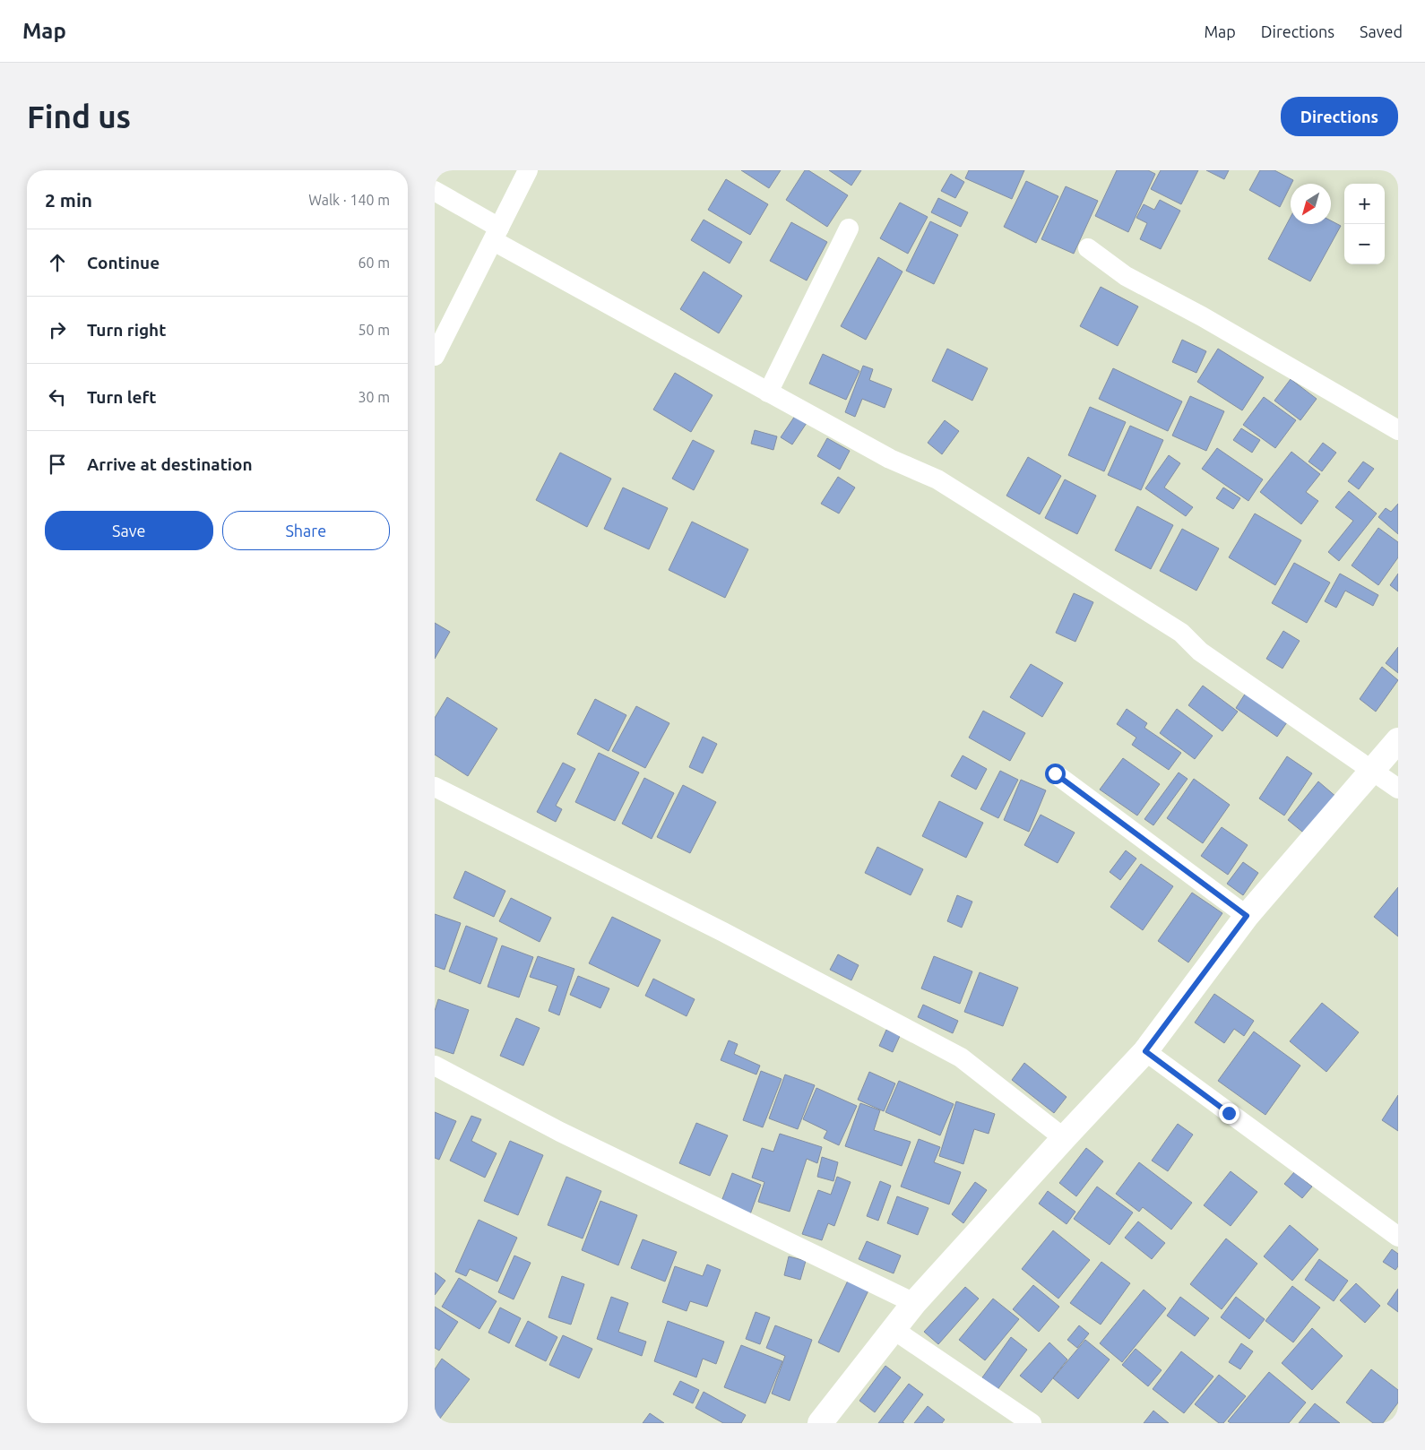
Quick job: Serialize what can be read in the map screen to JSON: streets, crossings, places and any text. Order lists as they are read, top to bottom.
{
  "north": "bottom left",
  "page": {
    "header": "Map",
    "nav": ["Map", "Directions", "Saved"],
    "buttons": [
      "Directions",
      ["Save", "Share"]
    ],
    "title": "Find us",
    "heading": ["2 min", "Walk · 140 m"],
    "map_buttons": ["+", "−"],
    "list": [
      ["Continue", "60 m"],
      ["Turn right", "50 m"],
      ["Turn left", "30 m"],
      "Arrive at destination"
    ]
  }
}
